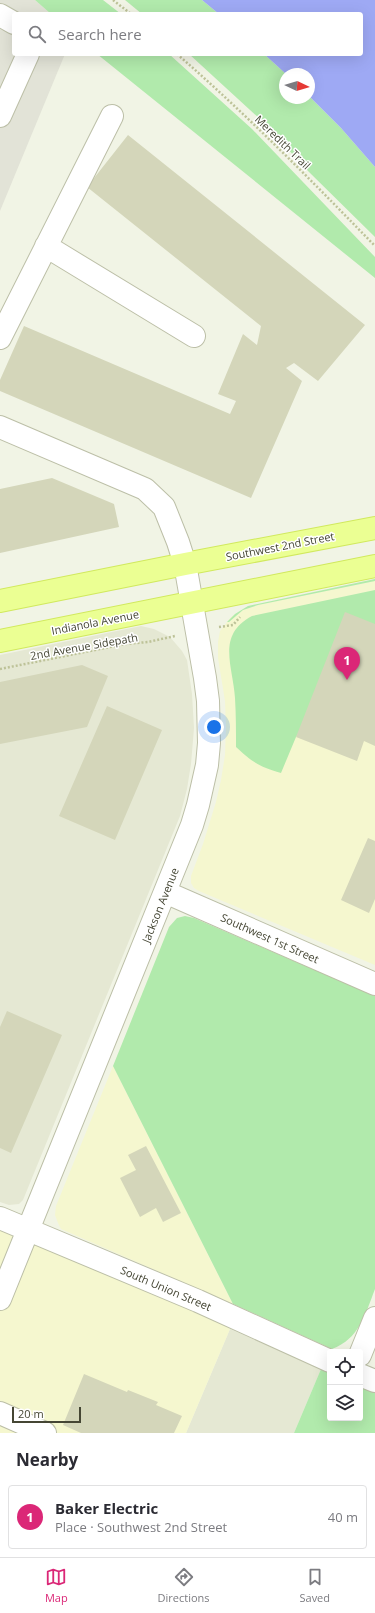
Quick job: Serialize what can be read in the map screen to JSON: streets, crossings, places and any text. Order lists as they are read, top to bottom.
{
  "streets": {
    "main road": ["Southwest 2nd Street", "Indianola Avenue"],
    "street": ["Jackson Avenue", "Southwest 1st Street", "South Union Street"],
    "path": ["Meredith Trail", "2nd Avenue Sidepath"]
  },
  "crossings": [
    ["Southwest 2nd Street", "Jackson Avenue"],
    ["Indianola Avenue", "Jackson Avenue"],
    ["Jackson Avenue", "Southwest 1st Street"],
    ["Jackson Avenue", "South Union Street"]
  ],
  "scale_bar": "20 m",
  "north": "right",
  "page": {
    "search": "Search here",
    "pins": "1",
    "scale": "20 m",
    "heading": "Nearby",
    "list": [
      {
        "mark": "1",
        "name": "Baker Electric",
        "note": "Place · Southwest 2nd Street",
        "value": "40 m"
      }
    ],
    "nav": ["Map", "Directions", "Saved"]
  }
}
